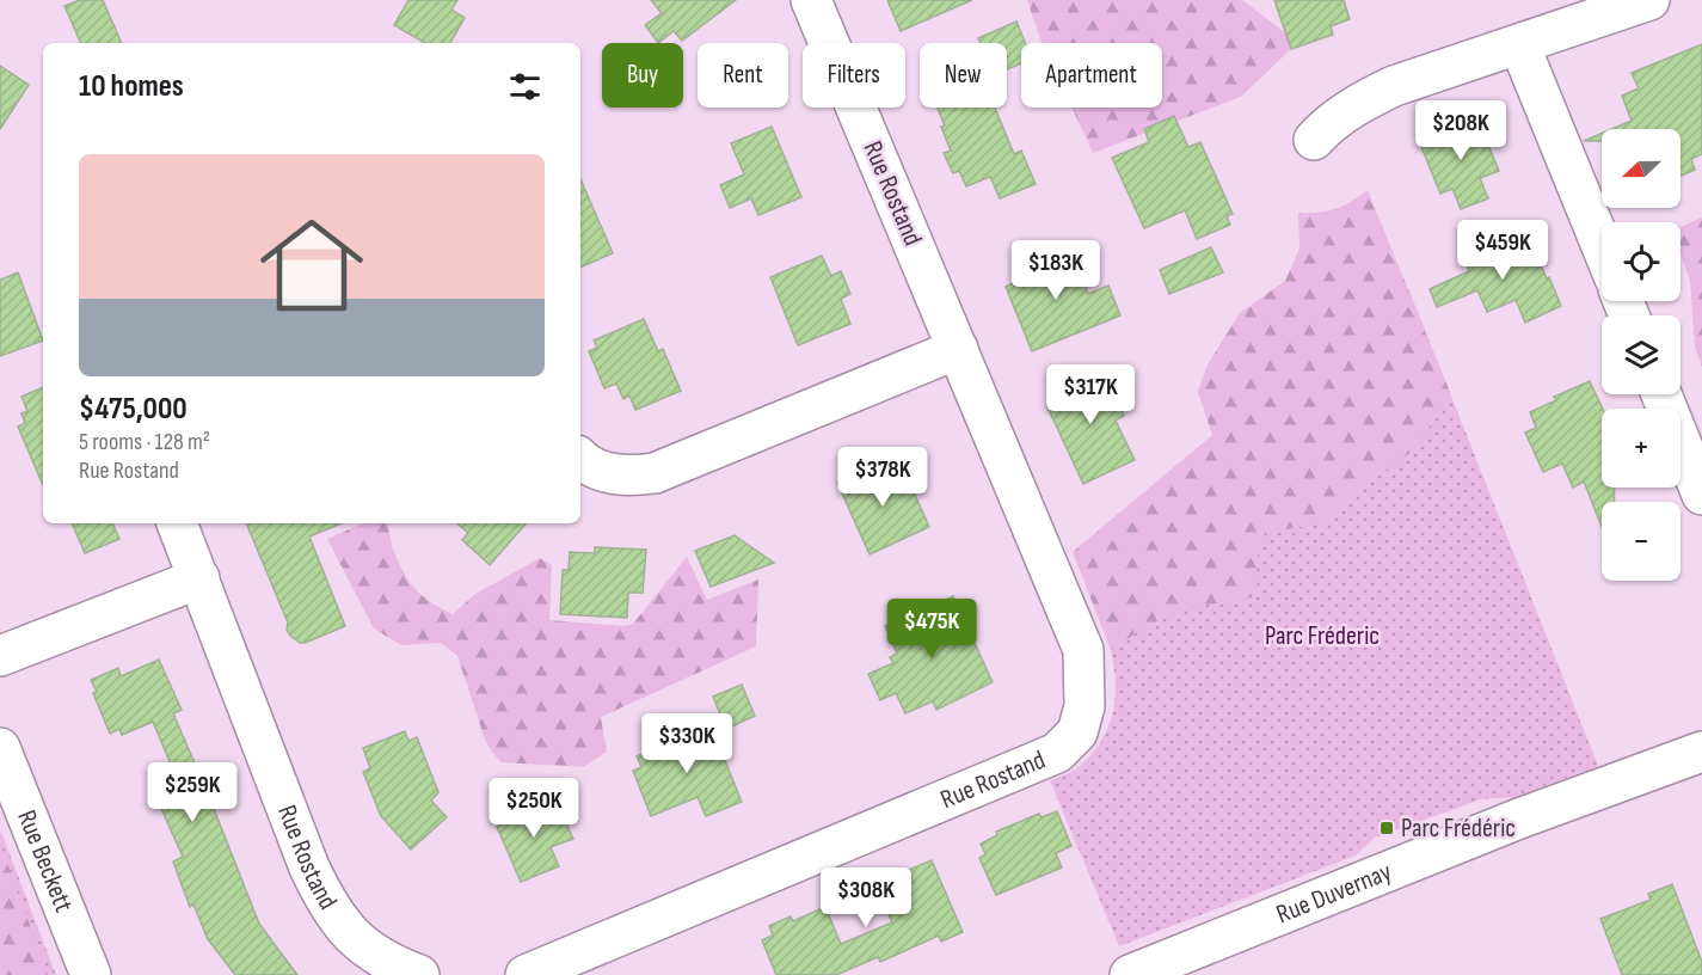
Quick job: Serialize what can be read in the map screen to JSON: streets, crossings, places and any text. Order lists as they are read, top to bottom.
{
  "streets": {
    "street": ["Rue Rostand", "Rue Beckett", "Rue Duvernay"]
  },
  "parks": ["Parc Fréderic"],
  "places": {
    "transit": ["Parc Frédéric"]
  },
  "north": "left",
  "page": {
    "chip": [
      "Buy",
      "Rent",
      "Filters",
      "New",
      "Apartment"
    ],
    "heading": "10 homes",
    "price": [
      "$208K",
      "$459K",
      "$183K",
      "$317K",
      "$378K",
      "$475K",
      "$330K",
      "$259K",
      "$250K",
      "$308K"
    ],
    "map_buttons": ["+", "−"],
    "list": [
      {
        "name": "$475,000",
        "note": "5 rooms · 128 m² · Rue Rostand"
      }
    ]
  }
}
